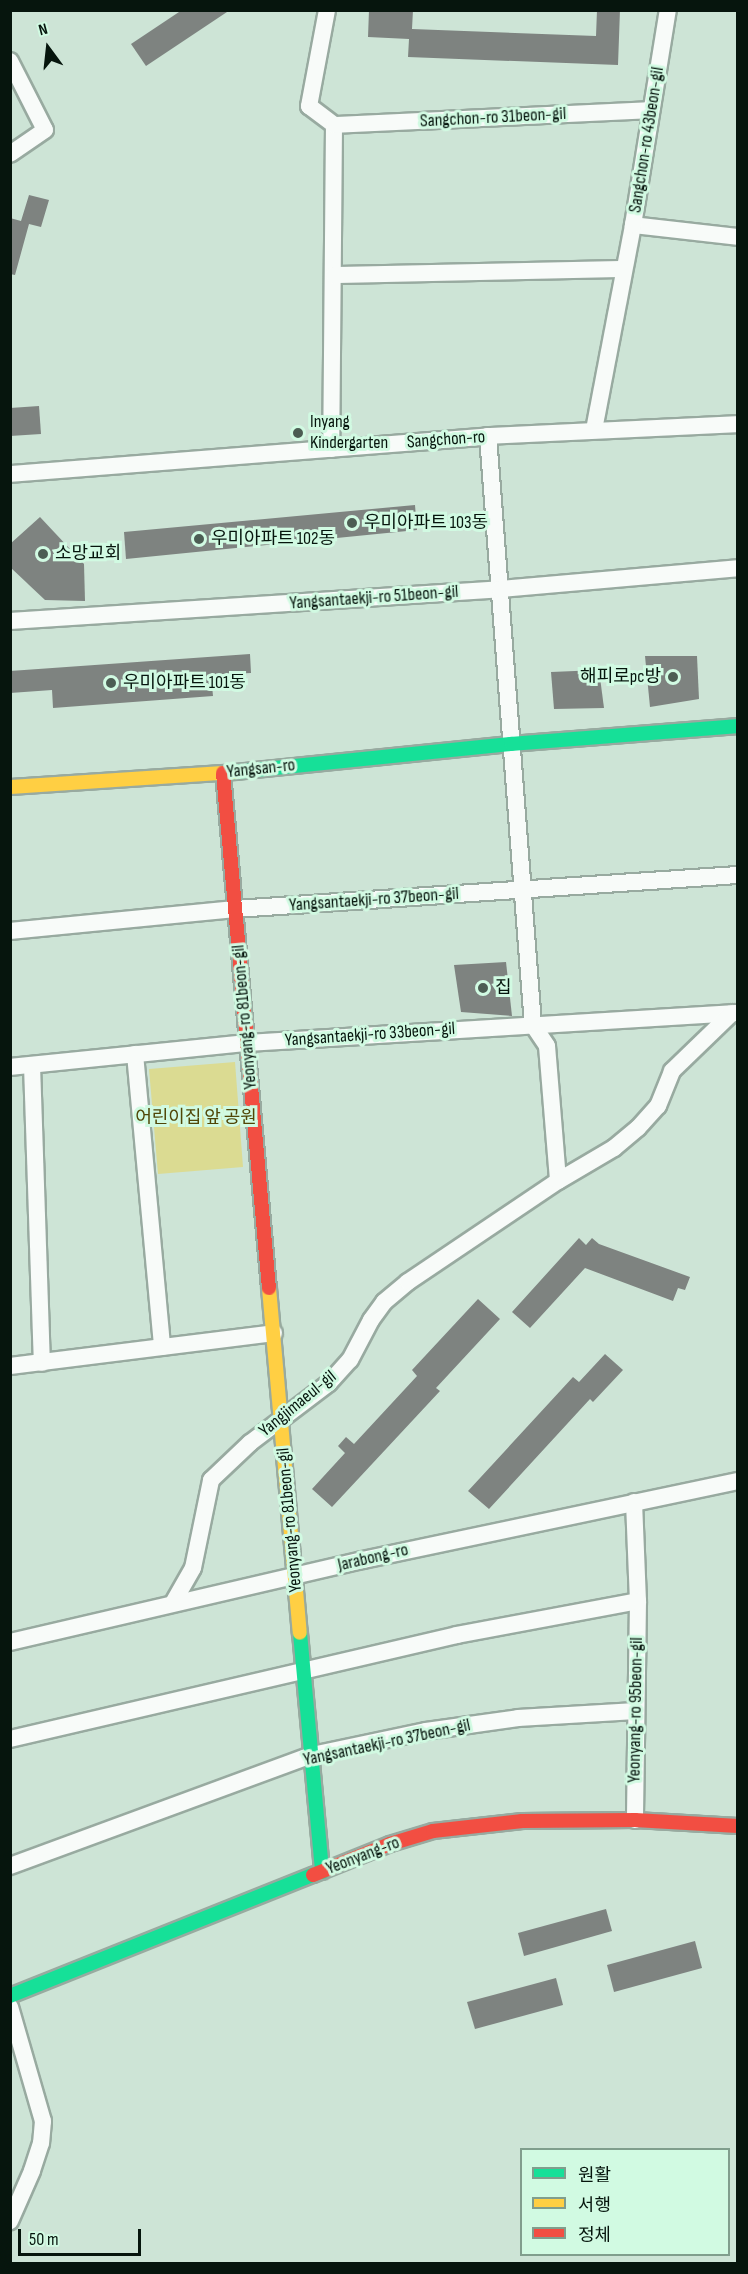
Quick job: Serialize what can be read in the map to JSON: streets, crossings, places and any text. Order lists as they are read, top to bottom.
{
  "streets": {
    "street": [
      "Sangchon-ro 31beon-gil",
      "Sangchon-ro 43beon-gil",
      "Sangchon-ro",
      "Yangsantaekji-ro 51beon-gil",
      "Yangsan-ro",
      "Yangsantaekji-ro 37beon-gil",
      "Yeonyang-ro 81beon-gil",
      "Yangsantaekji-ro 33beon-gil",
      "Yangjimaeul-gil",
      "Jarabong-ro",
      "Yeonyang-ro 95beon-gil",
      "Yeonyang-ro"
    ]
  },
  "crossings": [
    ["Sangchon-ro 31beon-gil", "Sangchon-ro 43beon-gil"],
    ["Sangchon-ro 43beon-gil", "Sangchon-ro"],
    ["Yangsan-ro", "Yeonyang-ro 81beon-gil"],
    ["Yangsantaekji-ro 37beon-gil", "Yeonyang-ro 81beon-gil"],
    ["Yangsantaekji-ro 37beon-gil", "Yeonyang-ro 95beon-gil"],
    ["Yeonyang-ro 81beon-gil", "Yangsantaekji-ro 33beon-gil"],
    ["Yeonyang-ro 81beon-gil", "Yangjimaeul-gil"],
    ["Yeonyang-ro 81beon-gil", "Jarabong-ro"],
    ["Yeonyang-ro 81beon-gil", "Yeonyang-ro"],
    ["Yangsantaekji-ro 33beon-gil", "Yangjimaeul-gil"],
    ["Yangjimaeul-gil", "Jarabong-ro"],
    ["Jarabong-ro", "Yeonyang-ro 95beon-gil"],
    ["Yeonyang-ro 95beon-gil", "Yeonyang-ro"]
  ],
  "parks": ["어린이집 앞 공원"],
  "places": [
    "Inyang Kindergarten",
    "우미아파트 103동",
    "우미아파트 102동",
    "소망교회",
    "해피로pc방",
    "우미아파트 101동",
    "집"
  ],
  "legend": ["원활", "서행", "정체"],
  "scale_bar": "50 m",
  "north": "top"
}
